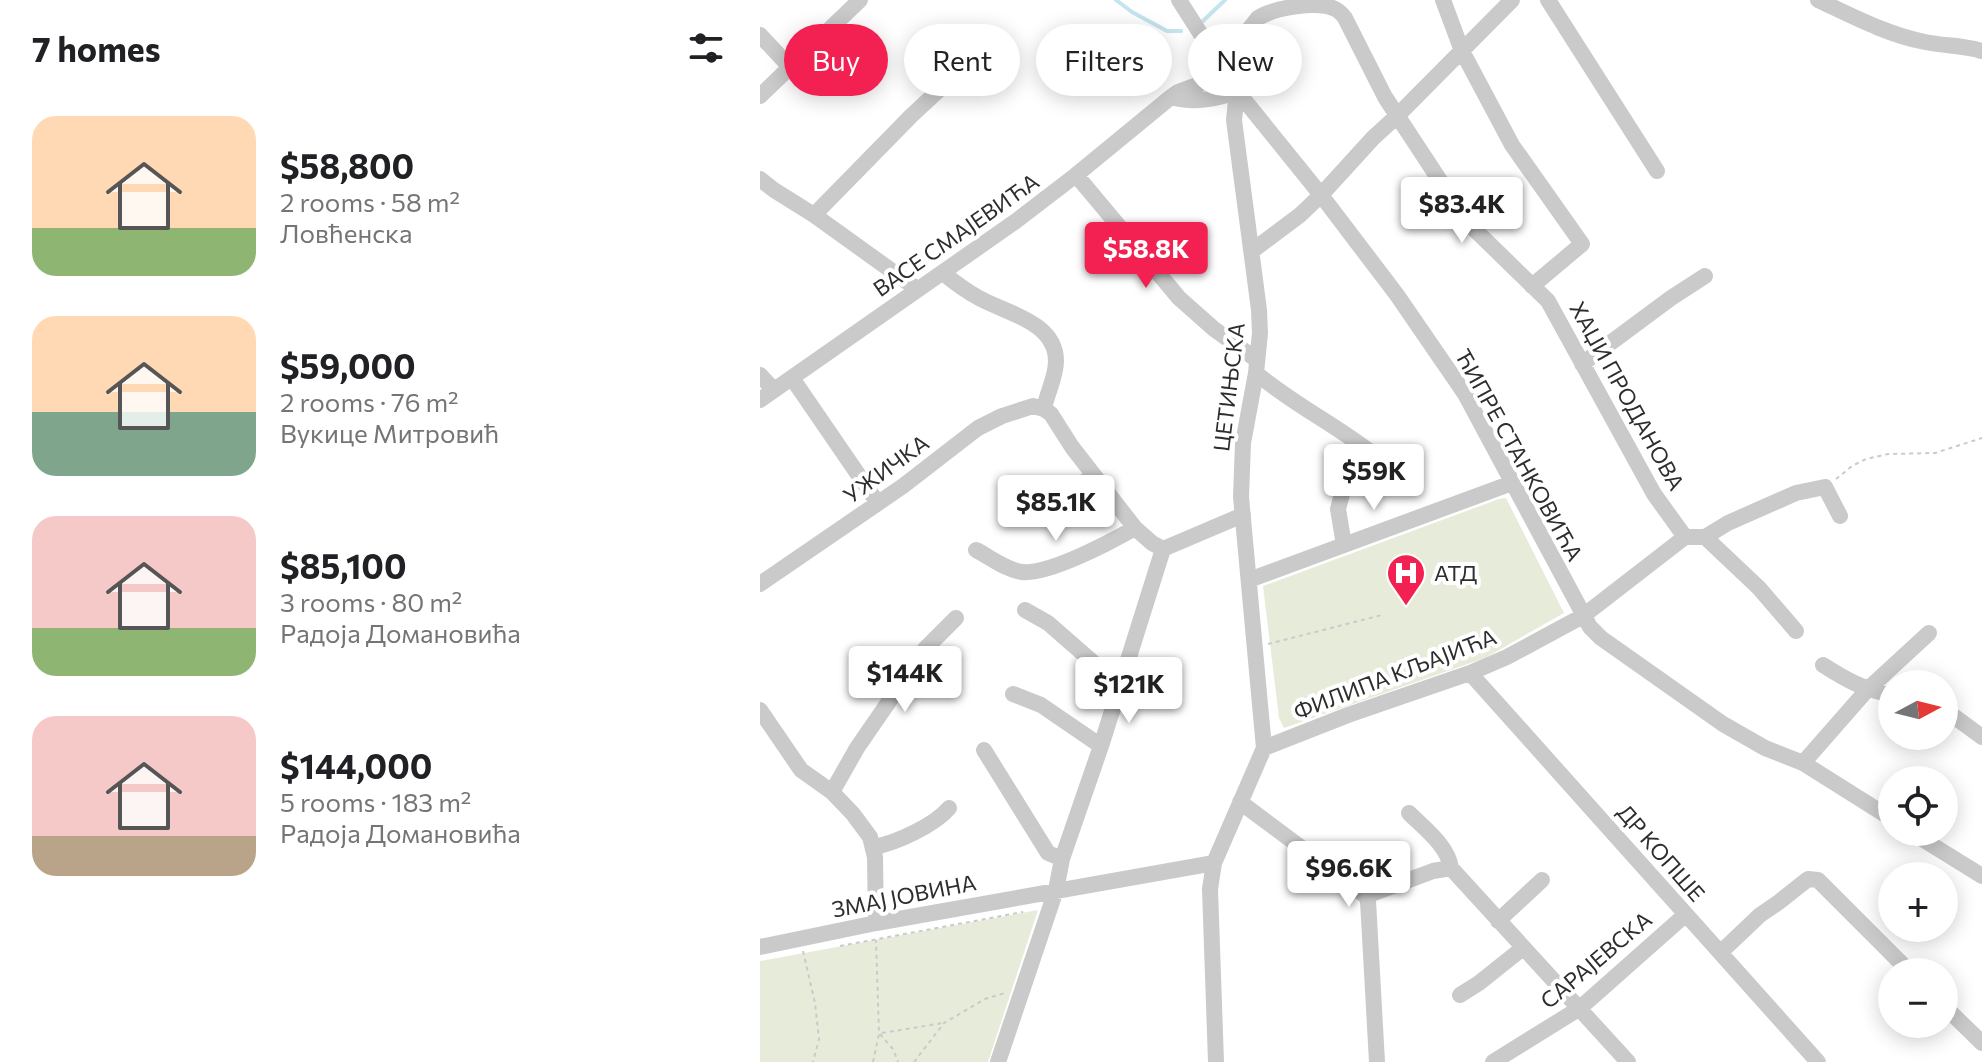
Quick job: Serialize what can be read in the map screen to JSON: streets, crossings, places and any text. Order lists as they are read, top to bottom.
{
  "streets": {
    "street": [
      "ВАСЕ СМАЈЕВИЋА",
      "ЦЕТИЊСКА",
      "ХАЏИ ПРОДАНОВА",
      "ЋИПРЕ СТАНКОВИЋА",
      "УЖИЧКА",
      "ФИЛИПА КЉАЈИЋА",
      "ДР КОПШЕ",
      "ЗМАЈ ЈОВИНА",
      "САРАЈЕВСКА"
    ]
  },
  "crossings": [
    ["ЦЕТИЊСКА", "ФИЛИПА КЉАЈИЋА"],
    ["ХАЏИ ПРОДАНОВА", "ФИЛИПА КЉАЈИЋА"],
    ["ЋИПРЕ СТАНКОВИЋА", "ФИЛИПА КЉАЈИЋА"],
    ["ФИЛИПА КЉАЈИЋА", "ДР КОПШЕ"],
    ["ДР КОПШЕ", "САРАЈЕВСКА"]
  ],
  "places": {
    "hospital": ["АТД"]
  },
  "north": "right",
  "page": {
    "heading": "7 homes",
    "chip": [
      "Buy",
      "Rent",
      "Filters",
      "New"
    ],
    "list": [
      {
        "name": "$58,800",
        "note": "2 rooms · 58 m² · Ловћенска"
      },
      {
        "name": "$59,000",
        "note": "2 rooms · 76 m² · Вукице Митровић"
      },
      {
        "name": "$85,100",
        "note": "3 rooms · 80 m² · Радоја Домановића"
      },
      {
        "name": "$144,000",
        "note": "5 rooms · 183 m² · Радоја Домановића"
      }
    ],
    "price": [
      "$83.4K",
      "$58.8K",
      "$59K",
      "$85.1K",
      "$144K",
      "$121K",
      "$96.6K"
    ],
    "map_buttons": ["+", "−"]
  }
}
